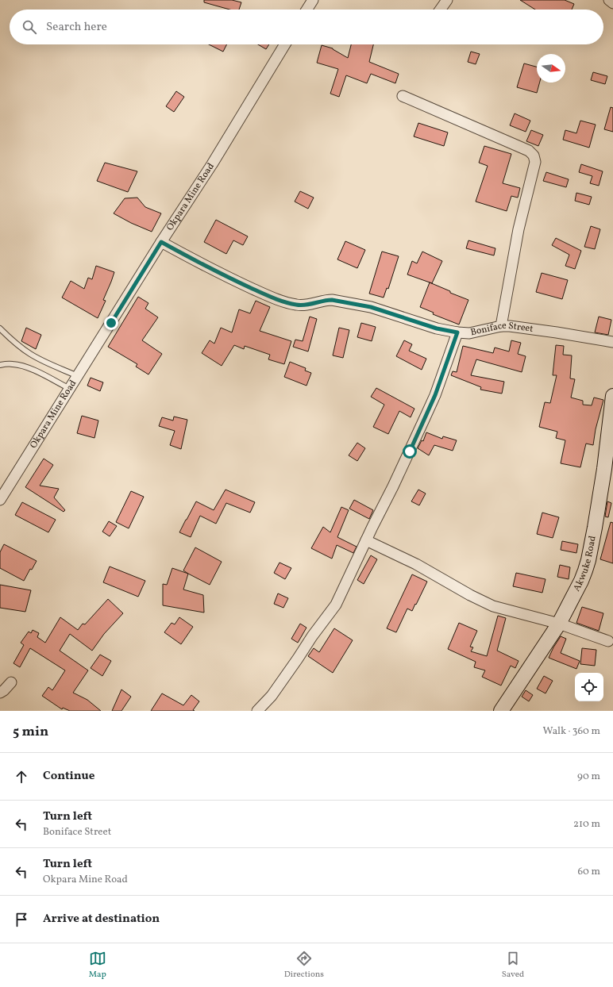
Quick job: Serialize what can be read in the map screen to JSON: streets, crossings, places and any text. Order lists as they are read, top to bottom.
{
  "streets": {
    "main road": ["Akwuke Road"],
    "street": ["Okpara Mine Road", "Boniface Street"]
  },
  "crossings": [
    ["Okpara Mine Road", "Boniface Street"]
  ],
  "north": "right",
  "page": {
    "search": "Search here",
    "heading": ["5 min", "Walk · 360 m"],
    "list": [
      ["Continue", "90 m"],
      ["Turn left", "Boniface Street", "210 m"],
      ["Turn left", "Okpara Mine Road", "60 m"],
      "Arrive at destination"
    ],
    "nav": ["Map", "Directions", "Saved"]
  }
}
